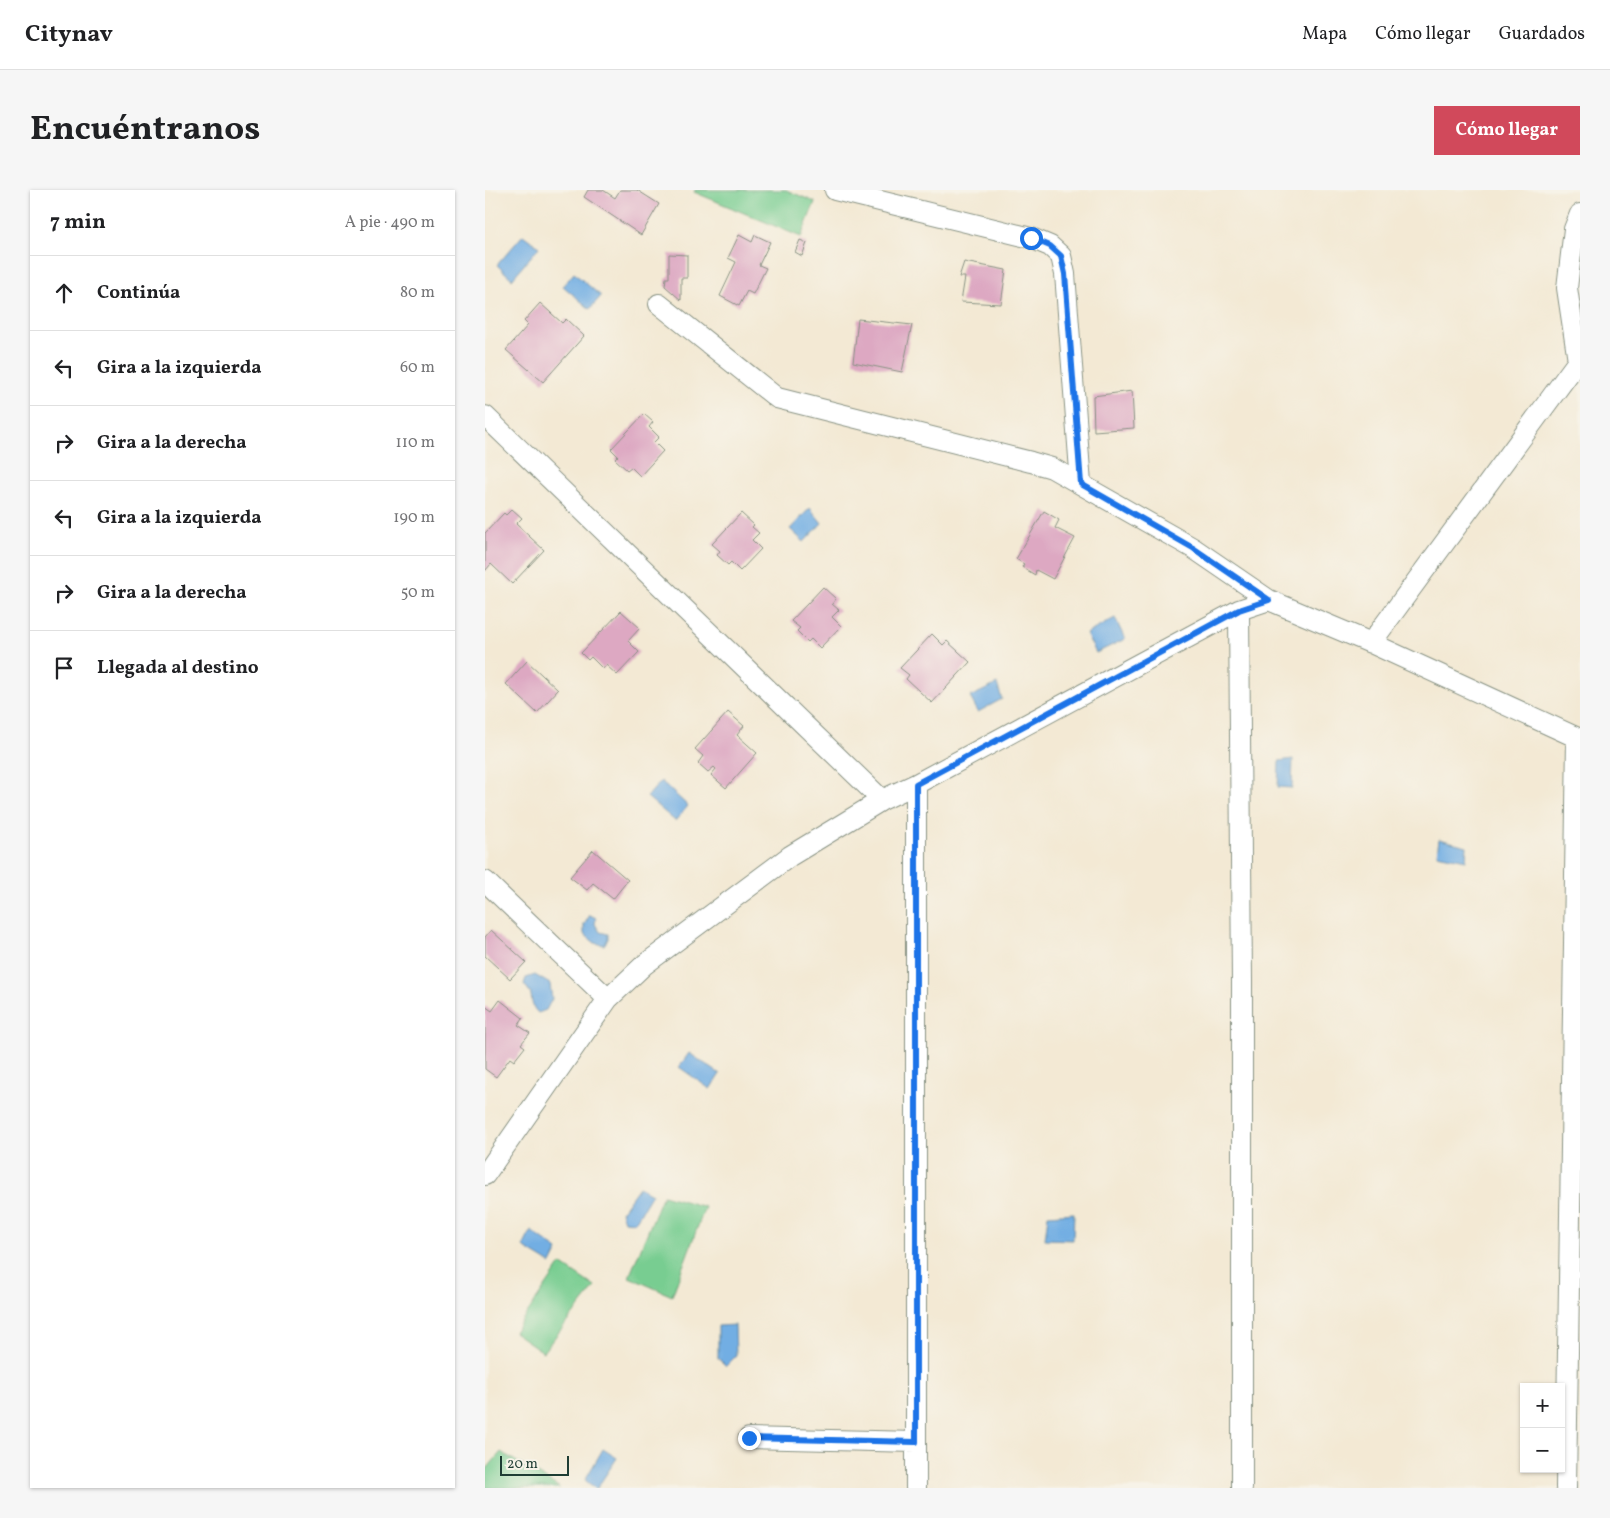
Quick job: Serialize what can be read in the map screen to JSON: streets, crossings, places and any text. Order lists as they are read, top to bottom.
{
  "scale_bar": "20 m",
  "page": {
    "header": "Citynav",
    "nav": ["Mapa", "Cómo llegar", "Guardados"],
    "title": "Encuéntranos",
    "buttons": "Cómo llegar",
    "heading": ["7 min", "A pie · 490 m"],
    "list": [
      ["Continúa", "80 m"],
      ["Gira a la izquierda", "60 m"],
      ["Gira a la derecha", "110 m"],
      ["Gira a la izquierda", "190 m"],
      ["Gira a la derecha", "50 m"],
      "Llegada al destino"
    ],
    "map_buttons": ["+", "−"],
    "scale": "20 m"
  }
}
